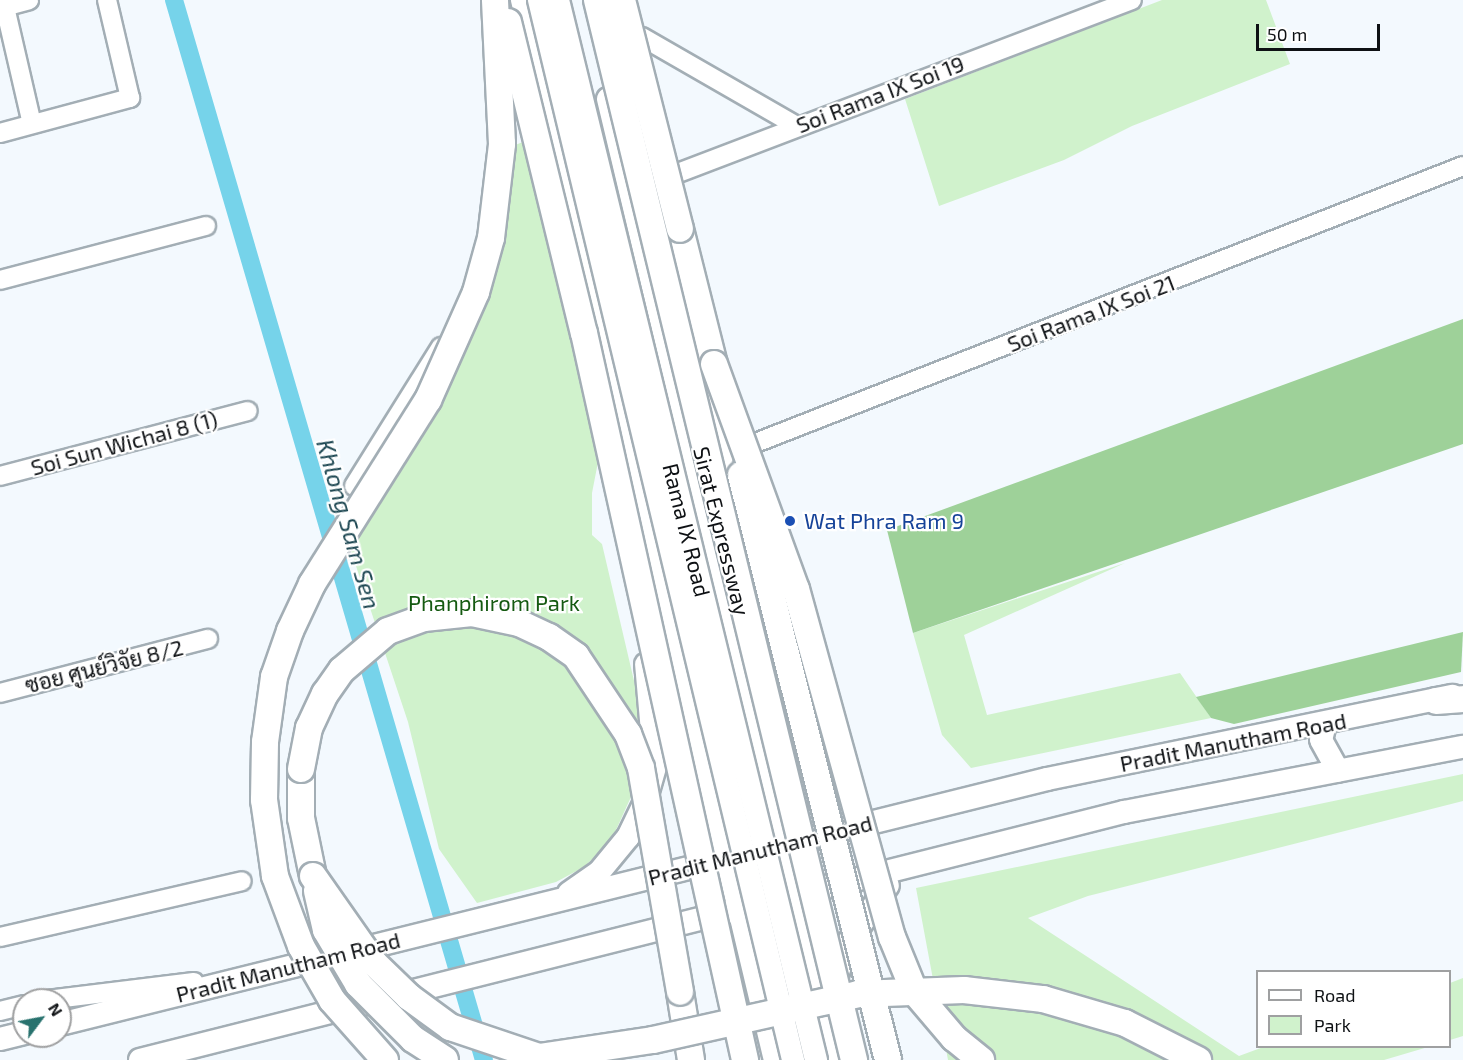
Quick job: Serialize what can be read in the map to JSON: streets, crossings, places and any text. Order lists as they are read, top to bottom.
{
  "streets": {
    "highway": ["Sirat Expressway"],
    "main road": ["Rama IX Road", "Pradit Manutham Road"],
    "street": [
      "Soi Rama IX Soi 19",
      "Soi Rama IX Soi 21",
      "Soi Sun Wichai 8 (1)",
      "ซอย ศูนย์วิจัย 8/2"
    ]
  },
  "crossings": [
    ["Soi Rama IX Soi 19", "Rama IX Road"],
    ["Rama IX Road", "Pradit Manutham Road"]
  ],
  "water": ["Khlong Sam Sen"],
  "parks": ["Phanphirom Park"],
  "places": ["Wat Phra Ram 9"],
  "legend": ["Road", "Park"],
  "scale_bar": "50 m",
  "north": "top right"
}
